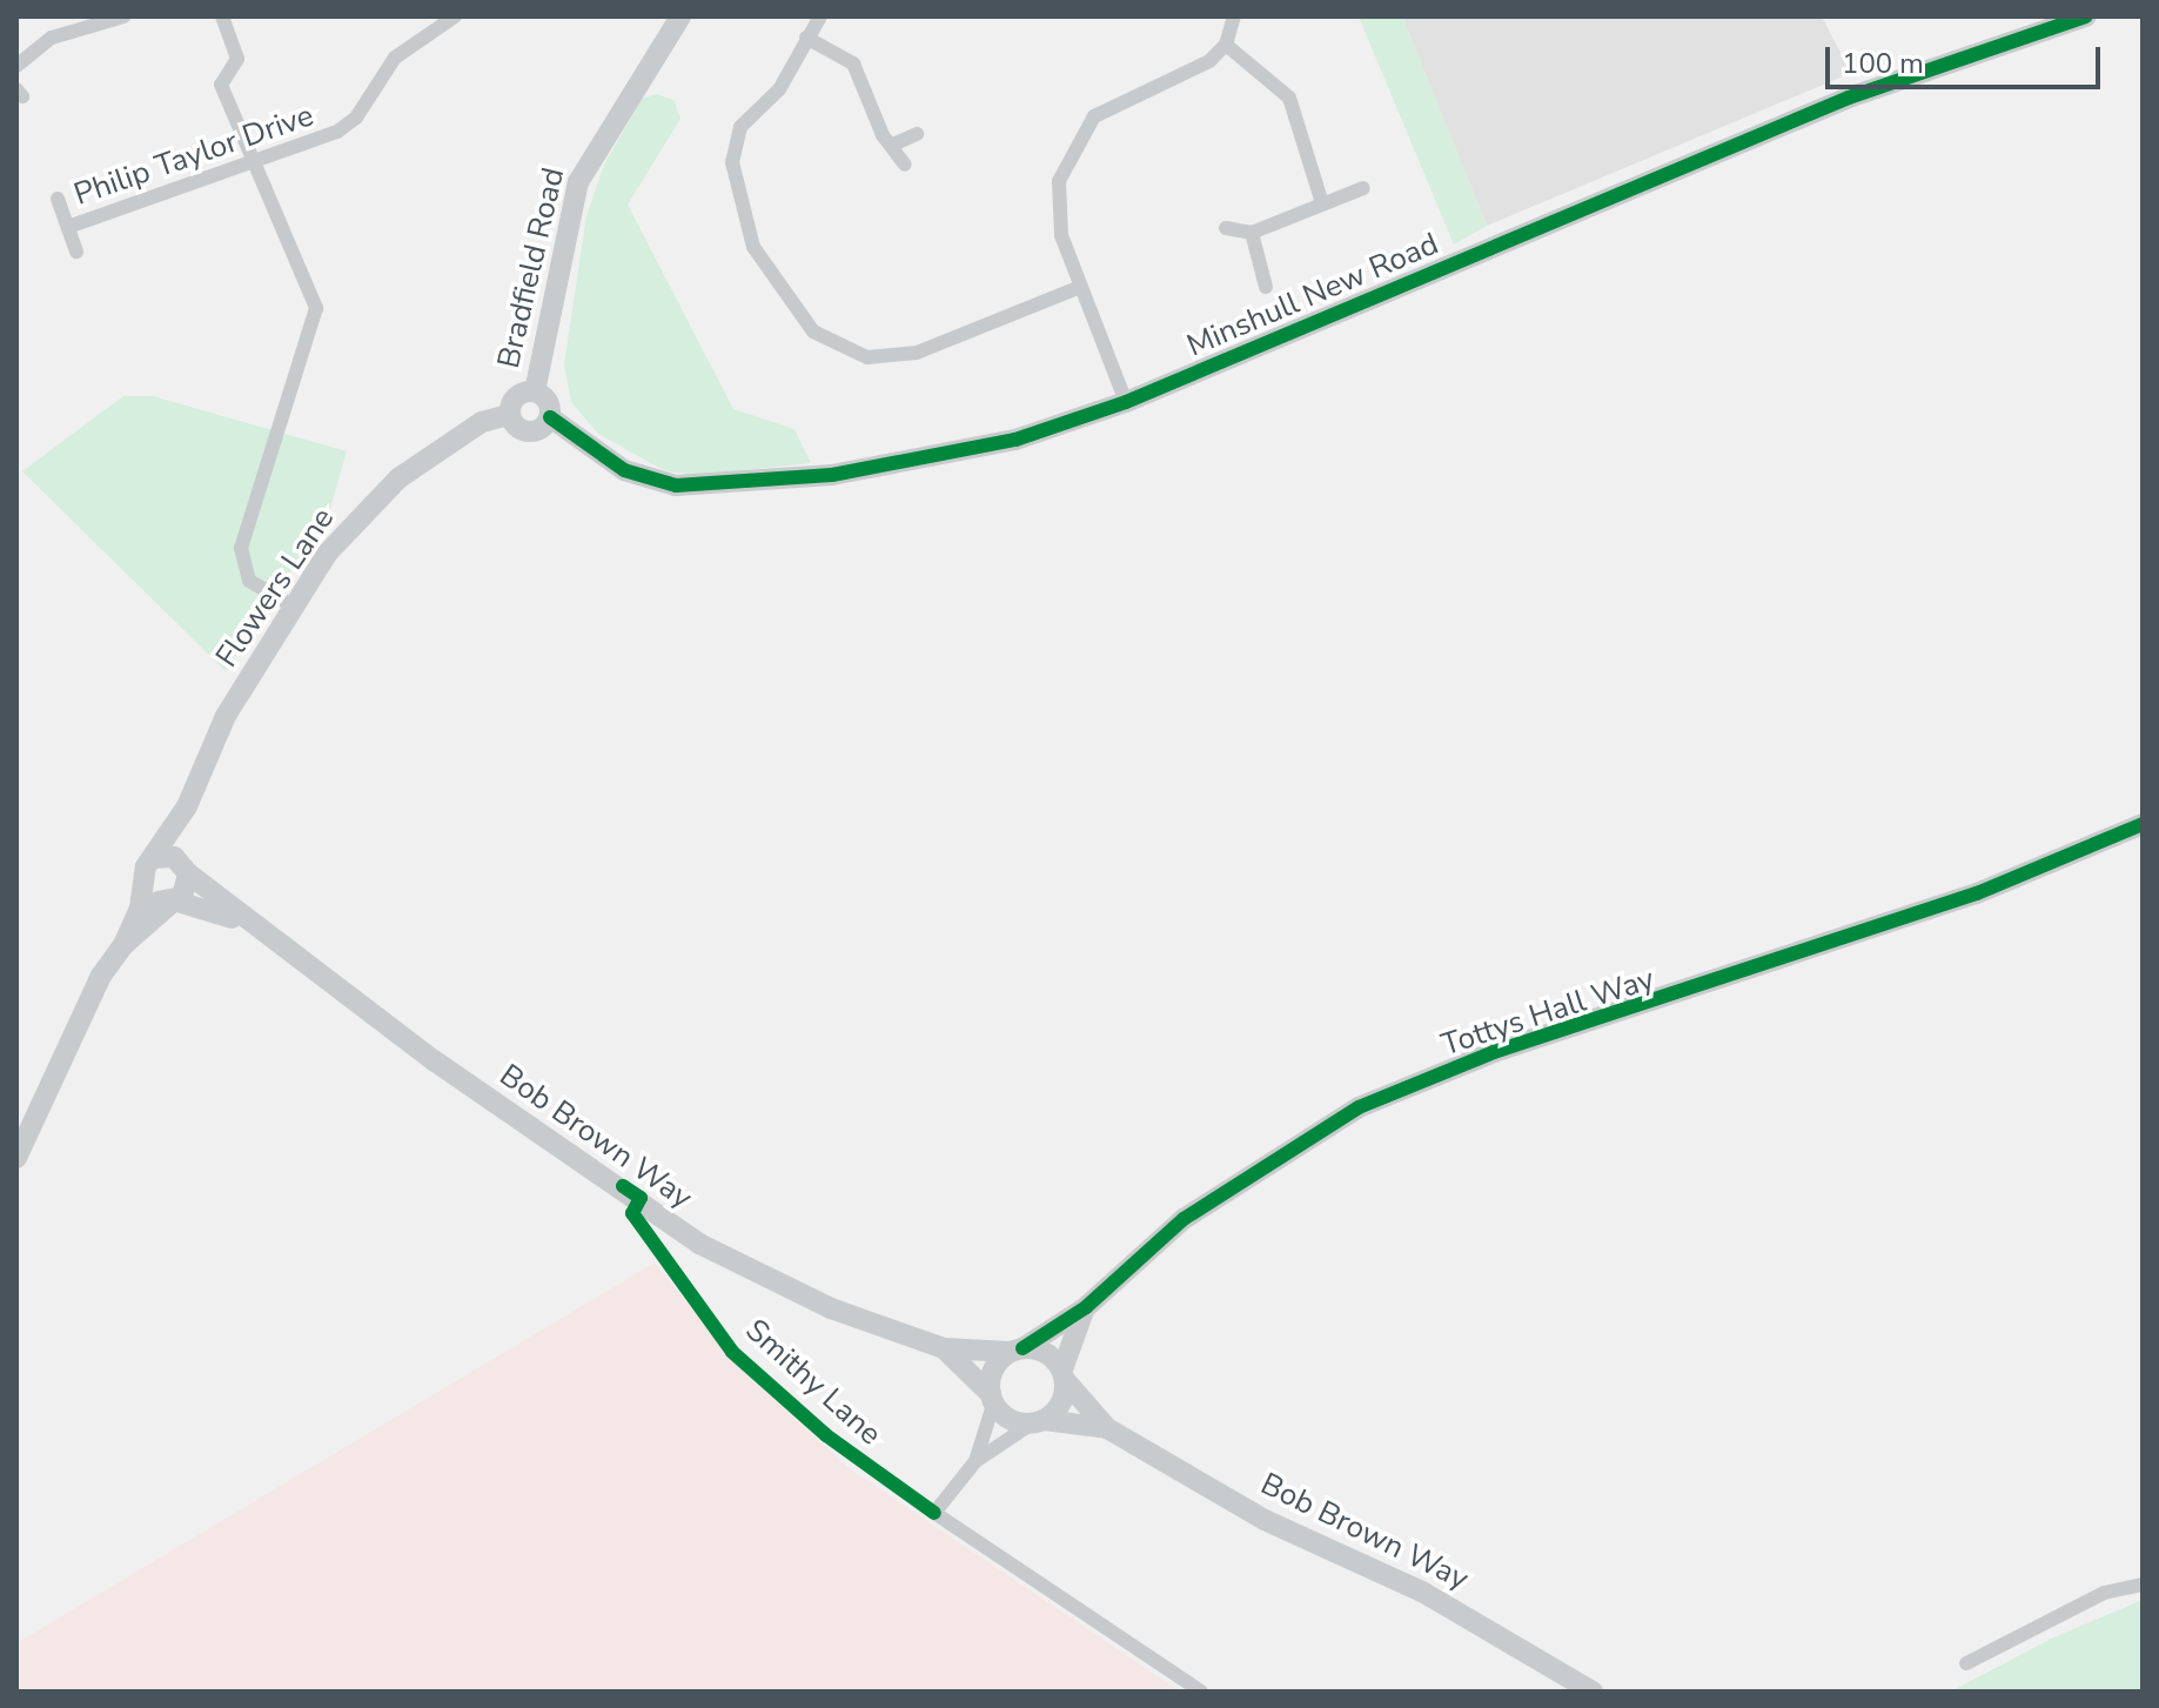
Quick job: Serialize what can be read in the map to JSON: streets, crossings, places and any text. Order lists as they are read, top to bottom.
{
  "streets": {
    "street": [
      "Philip Taylor Drive",
      "Bradfield Road",
      "Minshull New Road",
      "Flowers Lane",
      "Tottys Hall Way",
      "Bob Brown Way"
    ],
    "cycle path": ["Smithy Lane"]
  },
  "crossings": [
    ["Bradfield Road", "Minshull New Road"],
    ["Bradfield Road", "Flowers Lane"],
    ["Minshull New Road", "Flowers Lane"],
    ["Flowers Lane", "Bob Brown Way"],
    ["Tottys Hall Way", "Bob Brown Way"]
  ],
  "scale_bar": "100 m"
}
